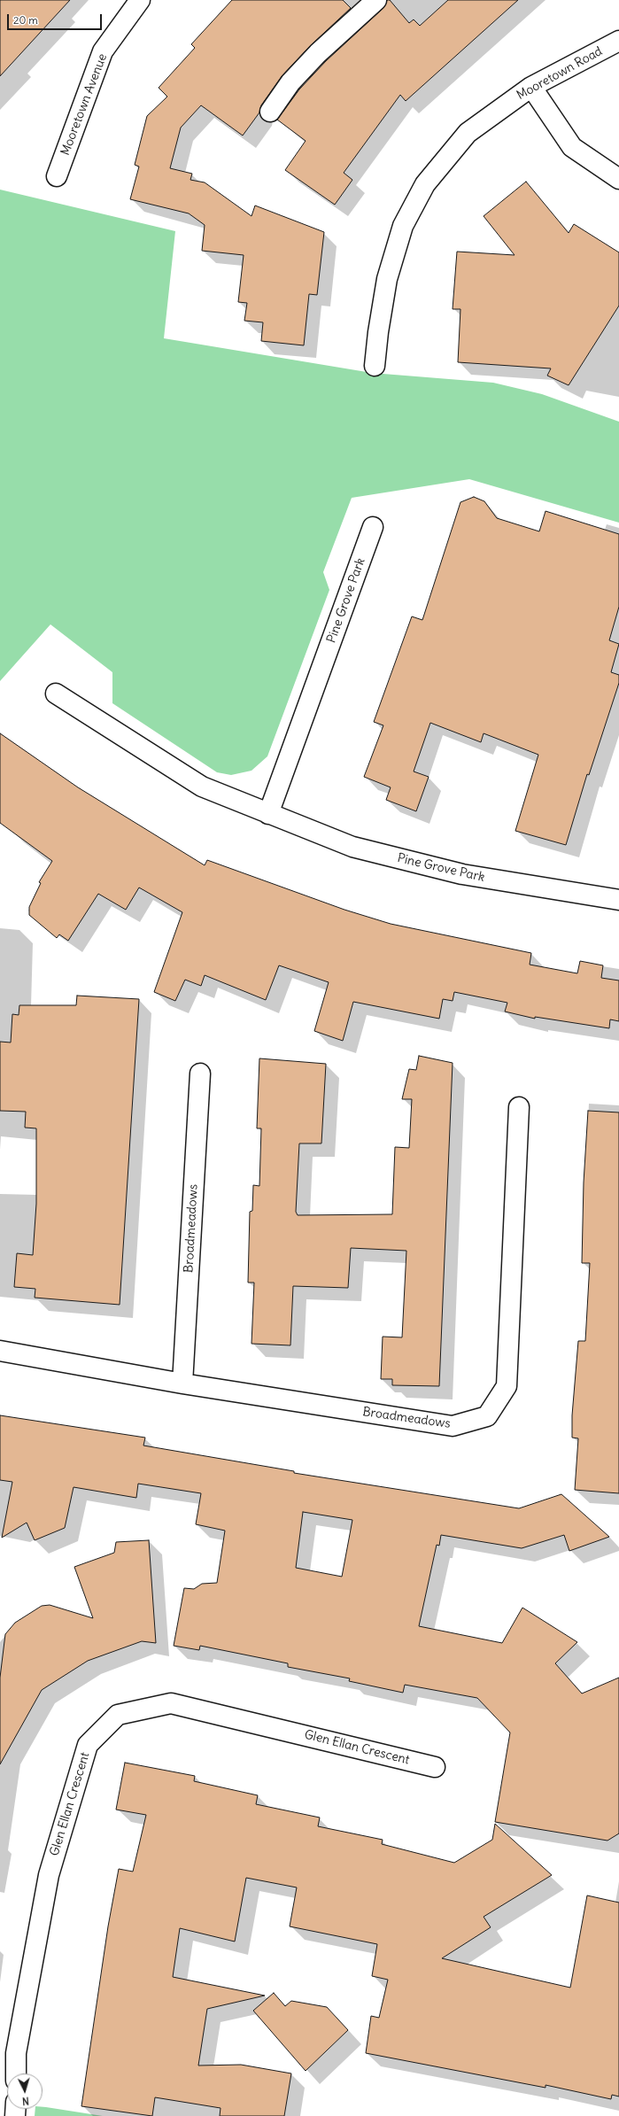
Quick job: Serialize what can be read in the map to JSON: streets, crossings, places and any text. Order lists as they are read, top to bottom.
{
  "streets": {
    "street": [
      "Mooretown Road",
      "Mooretown Avenue",
      "Pine Grove Park",
      "Broadmeadows",
      "Glen Ellan Crescent"
    ]
  },
  "scale_bar": "20 m",
  "north": "bottom"
}
